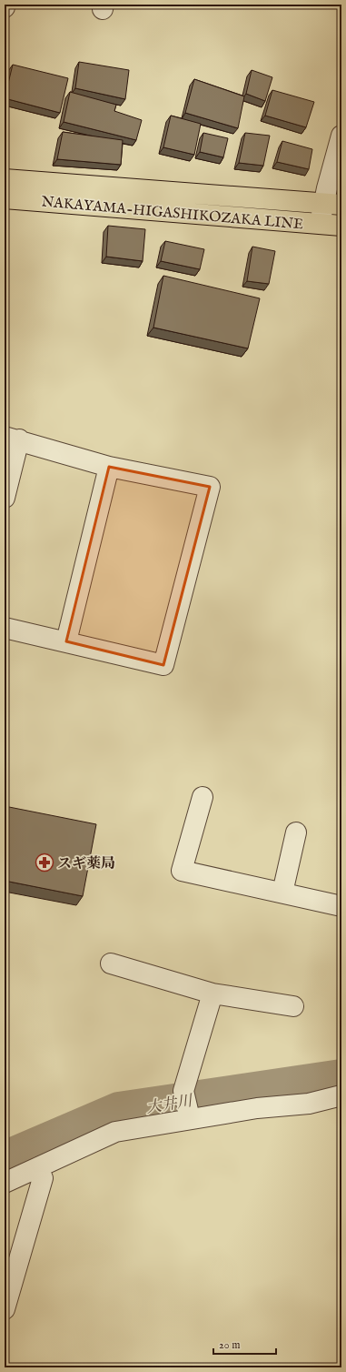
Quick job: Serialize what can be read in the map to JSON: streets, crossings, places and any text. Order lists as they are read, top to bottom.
{
  "streets": {
    "main road": ["NAKAYAMA-HIGASHIKOZAKA LINE"]
  },
  "water": ["大井川"],
  "places": {
    "pharmacy": ["スギ薬局"]
  },
  "scale_bar": "20 m"
}
